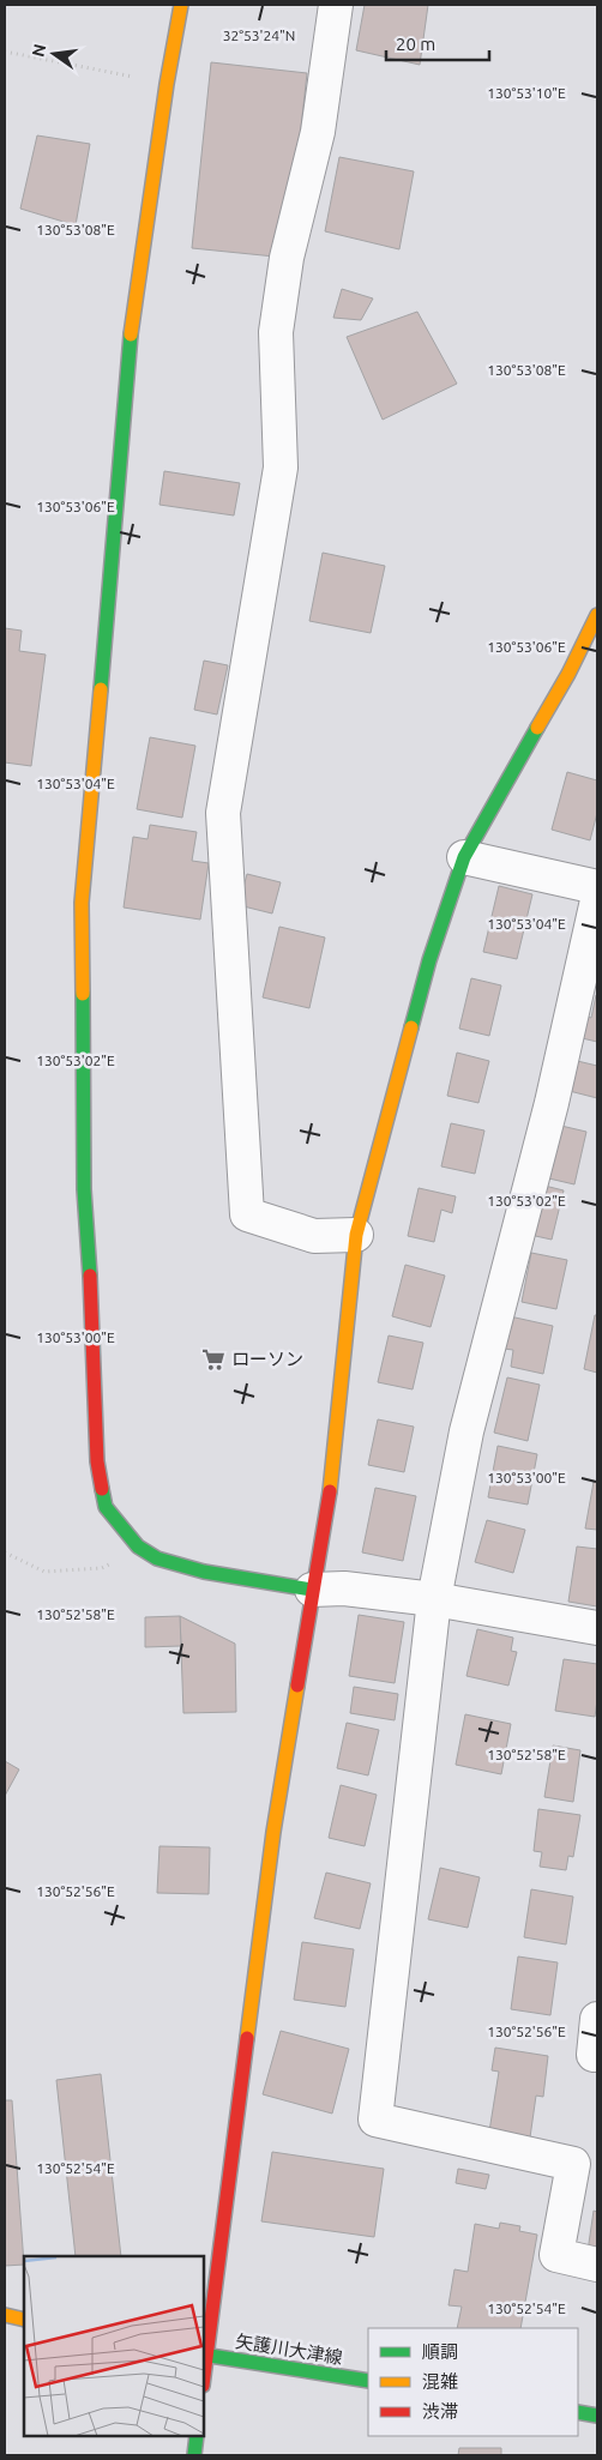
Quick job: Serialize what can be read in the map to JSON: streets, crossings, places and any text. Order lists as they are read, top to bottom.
{
  "streets": {
    "street": ["矢護川大津線"]
  },
  "places": {
    "supermarket": ["ローソン"]
  },
  "legend": ["順調", "混雑", "渋滞"],
  "scale_bar": "20 m",
  "north": "left",
  "coordinates": [
    "32°53'24\"N",
    "130°53'10\"E",
    "130°53'08\"E",
    "130°53'06\"E",
    "130°53'04\"E",
    "130°53'02\"E",
    "130°53'00\"E",
    "130°52'58\"E",
    "130°52'56\"E",
    "130°52'54\"E"
  ]
}
